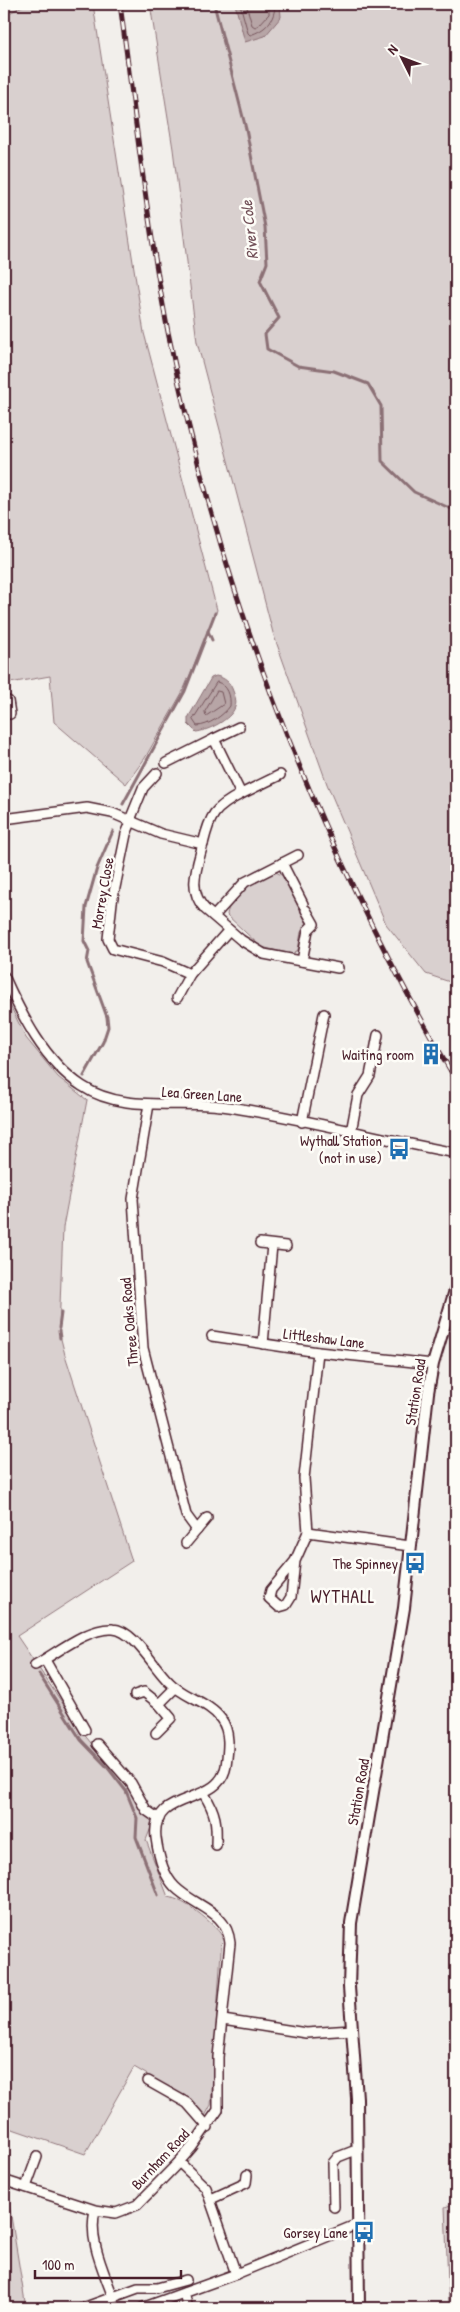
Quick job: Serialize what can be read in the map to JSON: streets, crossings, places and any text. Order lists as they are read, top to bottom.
{
  "streets": {
    "street": [
      "Morrey Close",
      "Lea Green Lane",
      "Three Oaks Road",
      "Littleshaw Lane",
      "Station Road",
      "Burnham Road"
    ]
  },
  "crossings": [
    ["Lea Green Lane", "Three Oaks Road"],
    ["Littleshaw Lane", "Station Road"]
  ],
  "districts": ["WYTHALL"],
  "water": ["River Cole"],
  "places": {
    "building": ["Waiting room"],
    "bus stop": ["Wythall Station (not in use)", "The Spinney", "Gorsey Lane"]
  },
  "scale_bar": "100 m",
  "north": "top left"
}
